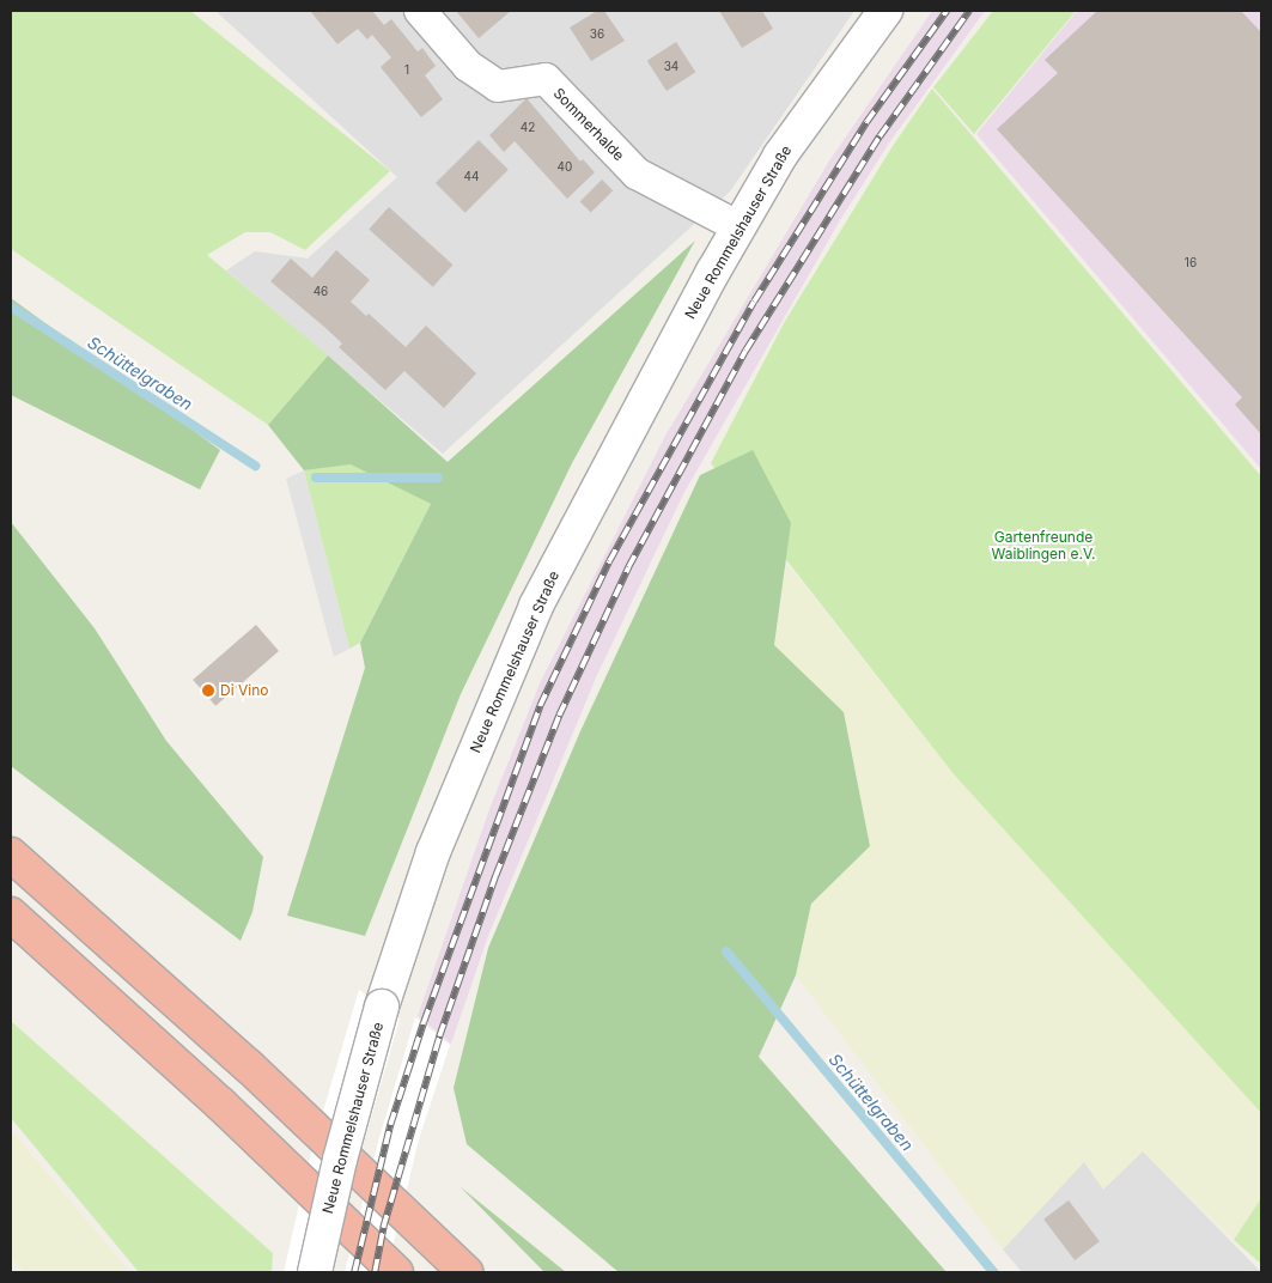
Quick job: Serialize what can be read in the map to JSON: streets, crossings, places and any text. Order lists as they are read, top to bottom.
{
  "streets": {
    "street": ["Sommerhalde", "Neue Rommelshauser Straße"]
  },
  "crossings": [
    ["Sommerhalde", "Neue Rommelshauser Straße"]
  ],
  "water": ["Schüttelgraben"],
  "parks": ["Gartenfreunde Waiblingen e.V."],
  "places": ["Di Vino"],
  "house_numbers": [
    "36",
    "34",
    "1",
    "42",
    "40",
    "44",
    "16",
    "46"
  ]
}
